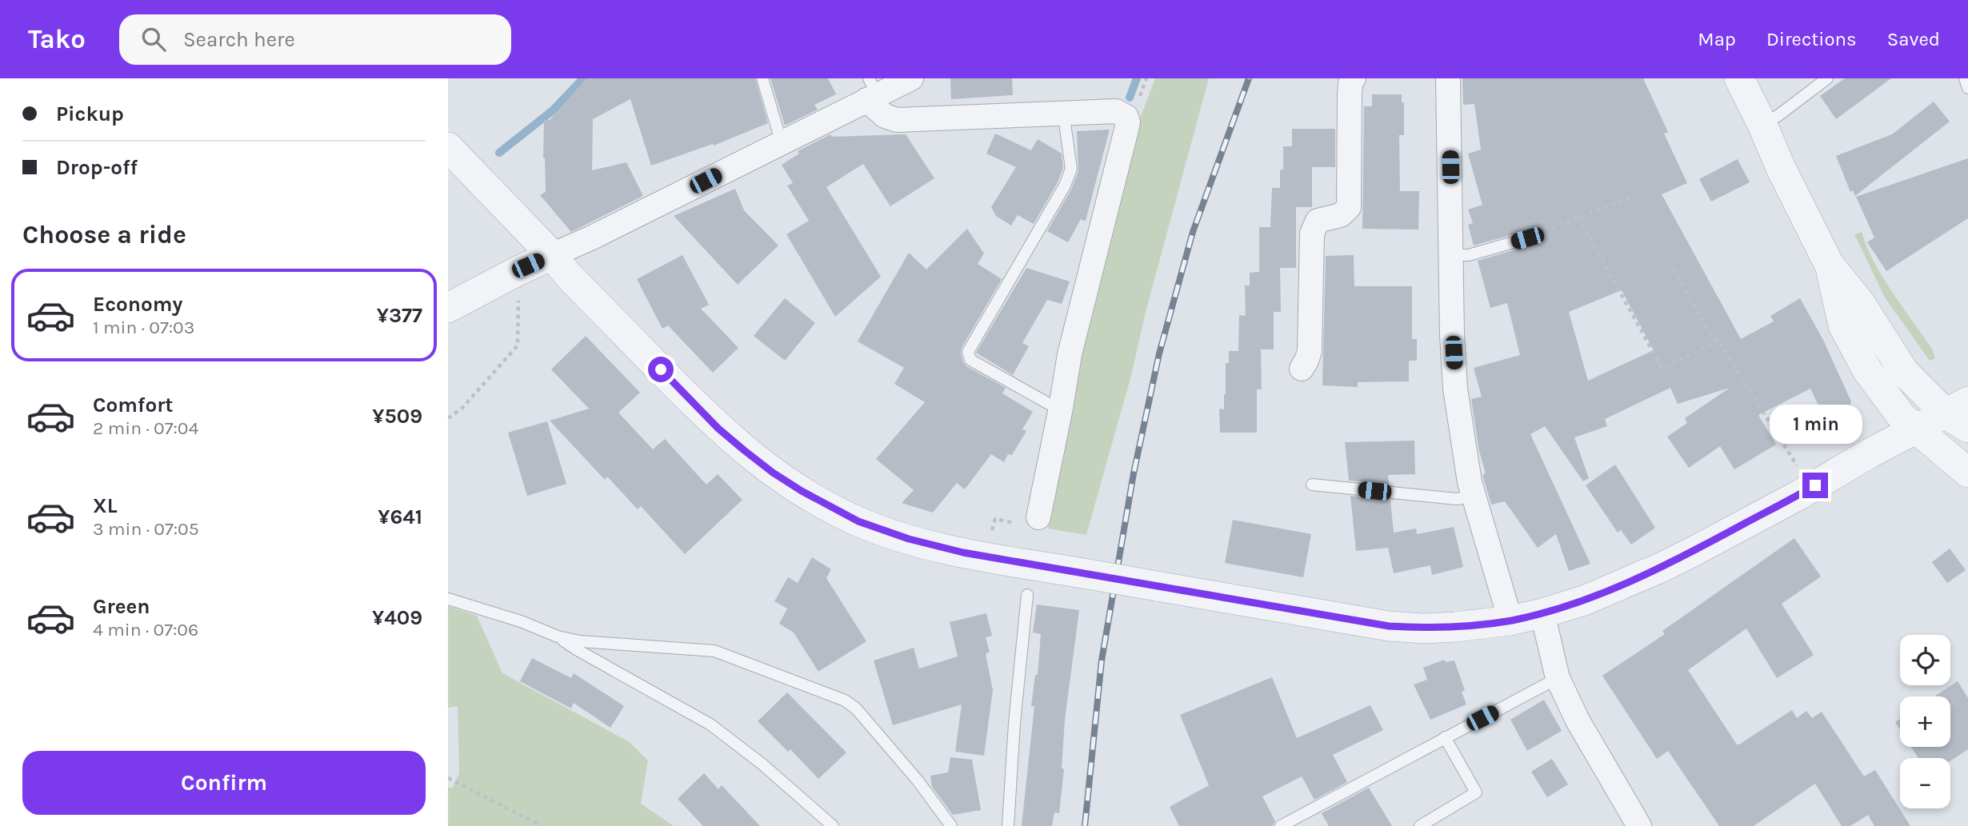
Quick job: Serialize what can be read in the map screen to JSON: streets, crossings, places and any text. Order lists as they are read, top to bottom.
{
  "page": {
    "header": "Tako",
    "search": "Search here",
    "nav": ["Map", "Directions", "Saved"],
    "banner": ["Pickup", "Drop-off"],
    "heading": "Choose a ride",
    "list": [
      {
        "name": "Economy",
        "note": "1 min · 07:03",
        "value": "¥377"
      },
      {
        "name": "Comfort",
        "note": "2 min · 07:04",
        "value": "¥509"
      },
      {
        "name": "XL",
        "note": "3 min · 07:05",
        "value": "¥641"
      },
      {
        "name": "Green",
        "note": "4 min · 07:06",
        "value": "¥409"
      }
    ],
    "bubble": "1 min",
    "map_buttons": ["+", "−"],
    "buttons": "Confirm"
  }
}
